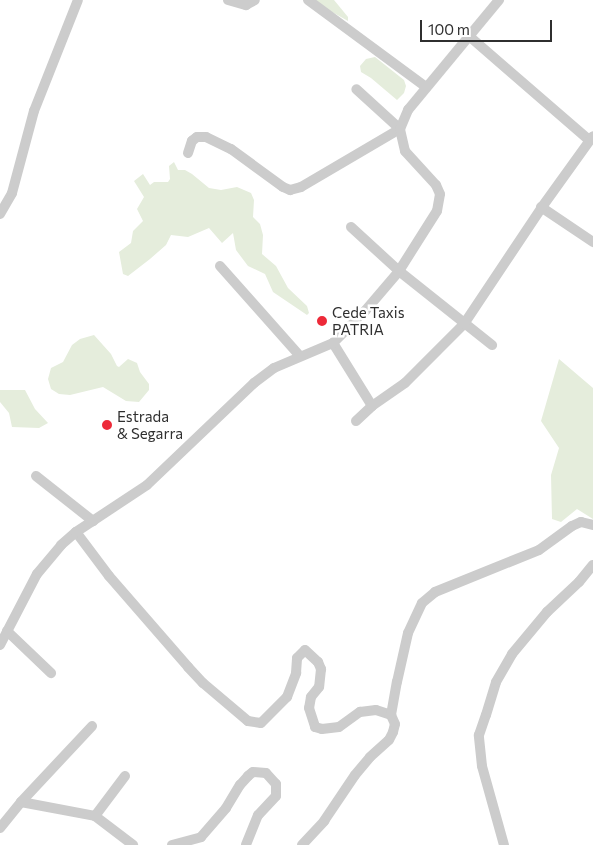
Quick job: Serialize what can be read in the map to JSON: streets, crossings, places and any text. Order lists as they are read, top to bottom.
{
  "places": ["Cede Taxis PATRIA", "Estrada & Segarra"],
  "scale_bar": "100 m"
}
